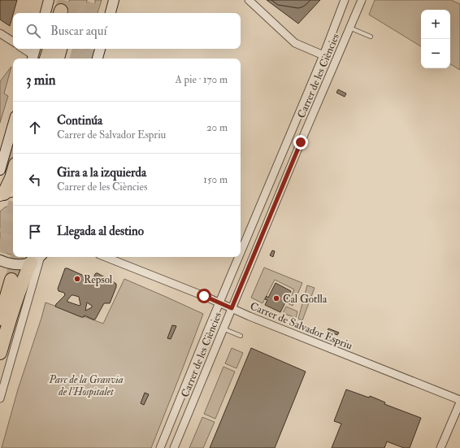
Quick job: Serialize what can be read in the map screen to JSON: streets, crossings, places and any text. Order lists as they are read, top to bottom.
{
  "streets": {
    "street": ["Carrer de les Ciències", "Carrer de Salvador Espriu"]
  },
  "crossings": [
    ["Carrer de les Ciències", "Carrer de Salvador Espriu"]
  ],
  "parks": ["Parc de la Granvia de l'Hospitalet"],
  "places": ["Repsol", "Cal Gotlla"],
  "page": {
    "map_buttons": ["+", "−"],
    "search": "Buscar aquí",
    "heading": ["3 min", "A pie · 170 m"],
    "list": [
      ["Continúa", "Carrer de Salvador Espriu", "20 m"],
      ["Gira a la izquierda", "Carrer de les Ciències", "150 m"],
      "Llegada al destino"
    ]
  }
}
